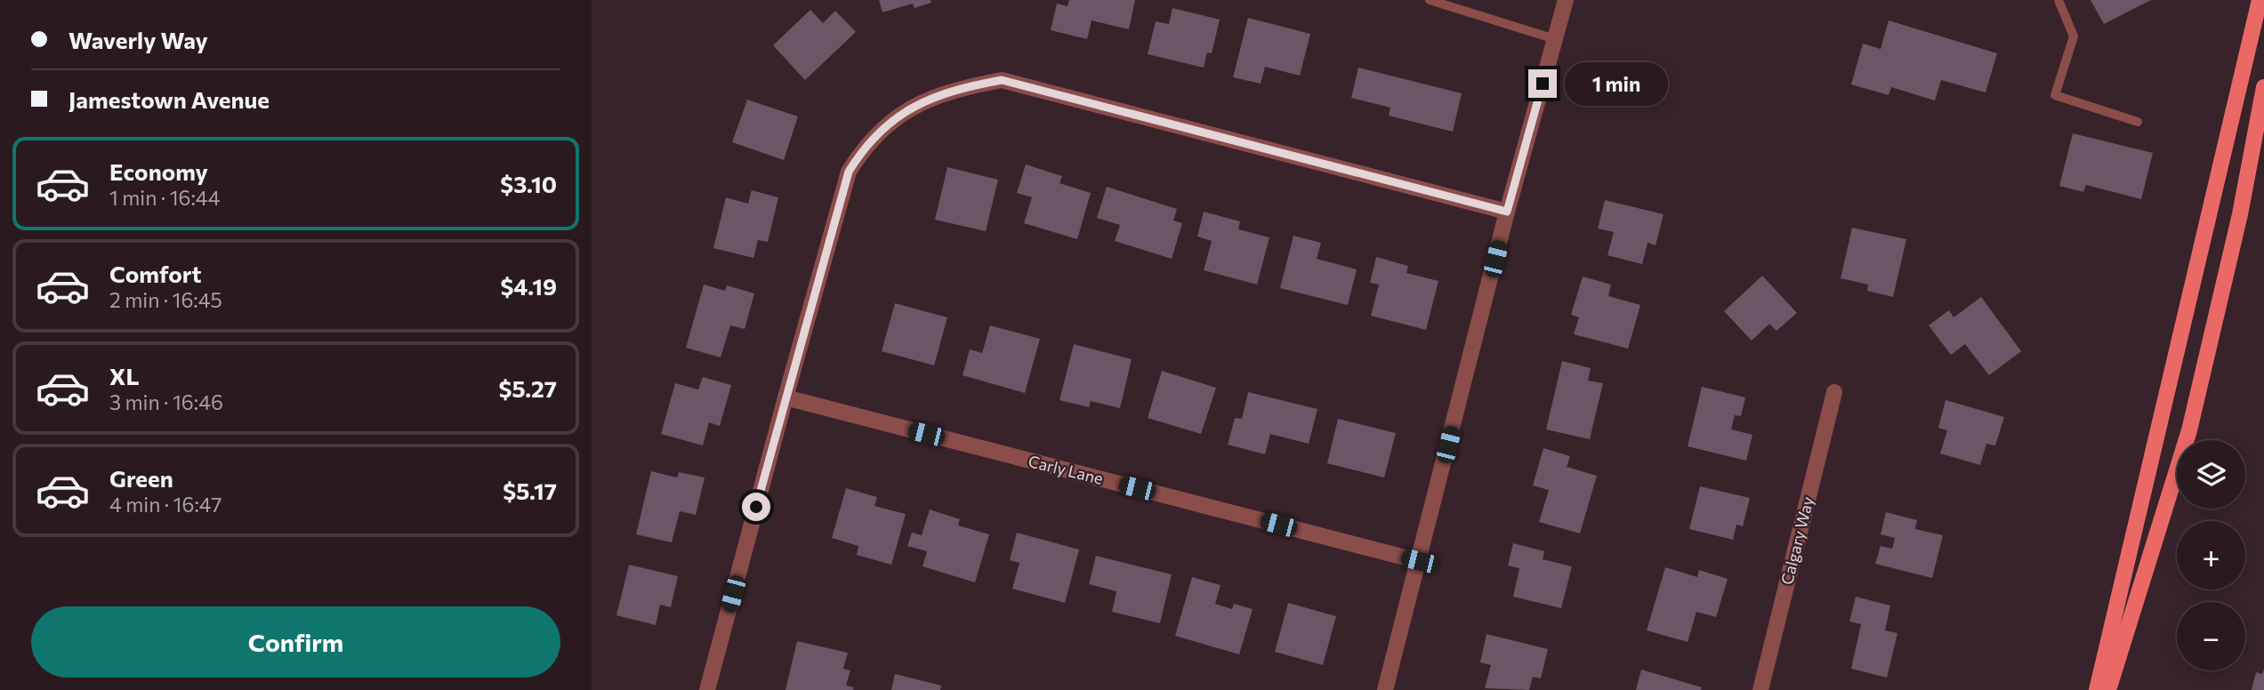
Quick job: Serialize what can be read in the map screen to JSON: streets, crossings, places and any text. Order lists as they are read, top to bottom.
{
  "streets": {
    "street": ["Carly Lane", "Calgary Way"]
  },
  "page": {
    "banner": ["Waverly Way", "Jamestown Avenue"],
    "bubble": "1 min",
    "list": [
      {
        "name": "Economy",
        "note": "1 min · 16:44",
        "value": "$3.10"
      },
      {
        "name": "Comfort",
        "note": "2 min · 16:45",
        "value": "$4.19"
      },
      {
        "name": "XL",
        "note": "3 min · 16:46",
        "value": "$5.27"
      },
      {
        "name": "Green",
        "note": "4 min · 16:47",
        "value": "$5.17"
      }
    ],
    "map_buttons": ["+", "−"],
    "buttons": "Confirm"
  }
}
